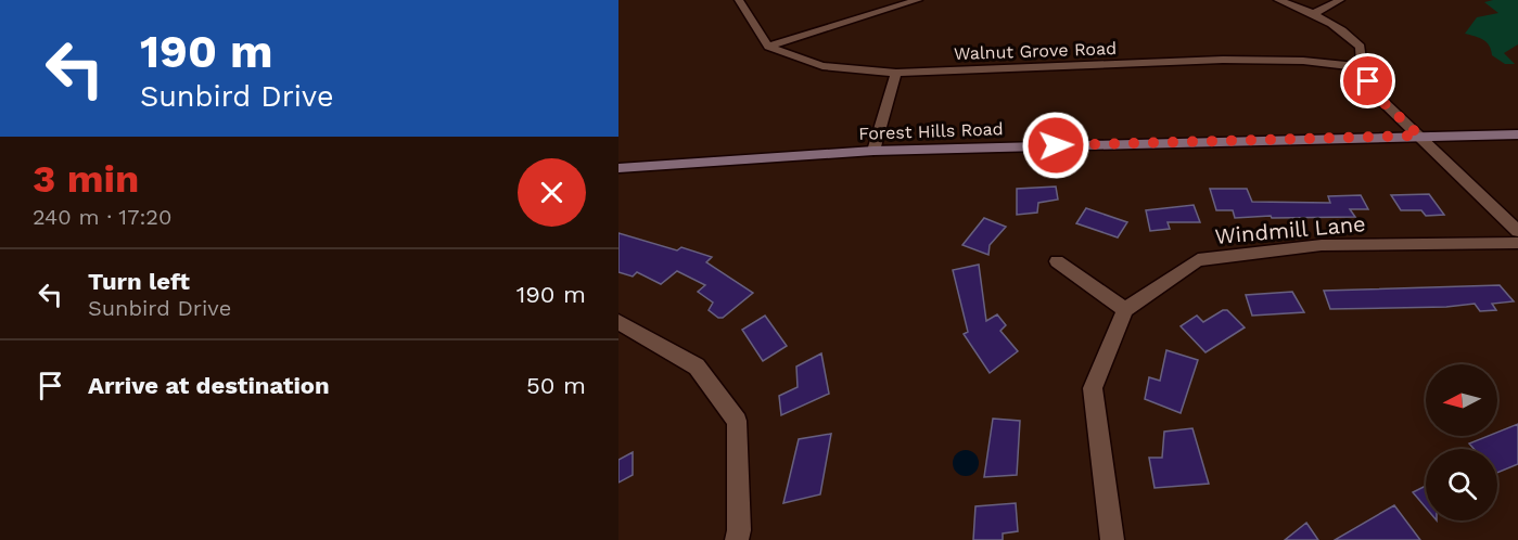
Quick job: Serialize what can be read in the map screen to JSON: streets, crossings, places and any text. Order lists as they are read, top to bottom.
{
  "streets": {
    "street": ["Walnut Grove Road", "Forest Hills Road", "Windmill Lane"]
  },
  "north": "left",
  "page": {
    "turn": ["190 m", "Sunbird Drive"],
    "heading": ["3 min", "240 m · 17:20"],
    "list": [
      {
        "name": "Turn left",
        "note": "Sunbird Drive",
        "value": "190 m"
      },
      {
        "name": "Arrive at destination",
        "value": "50 m"
      }
    ]
  }
}
